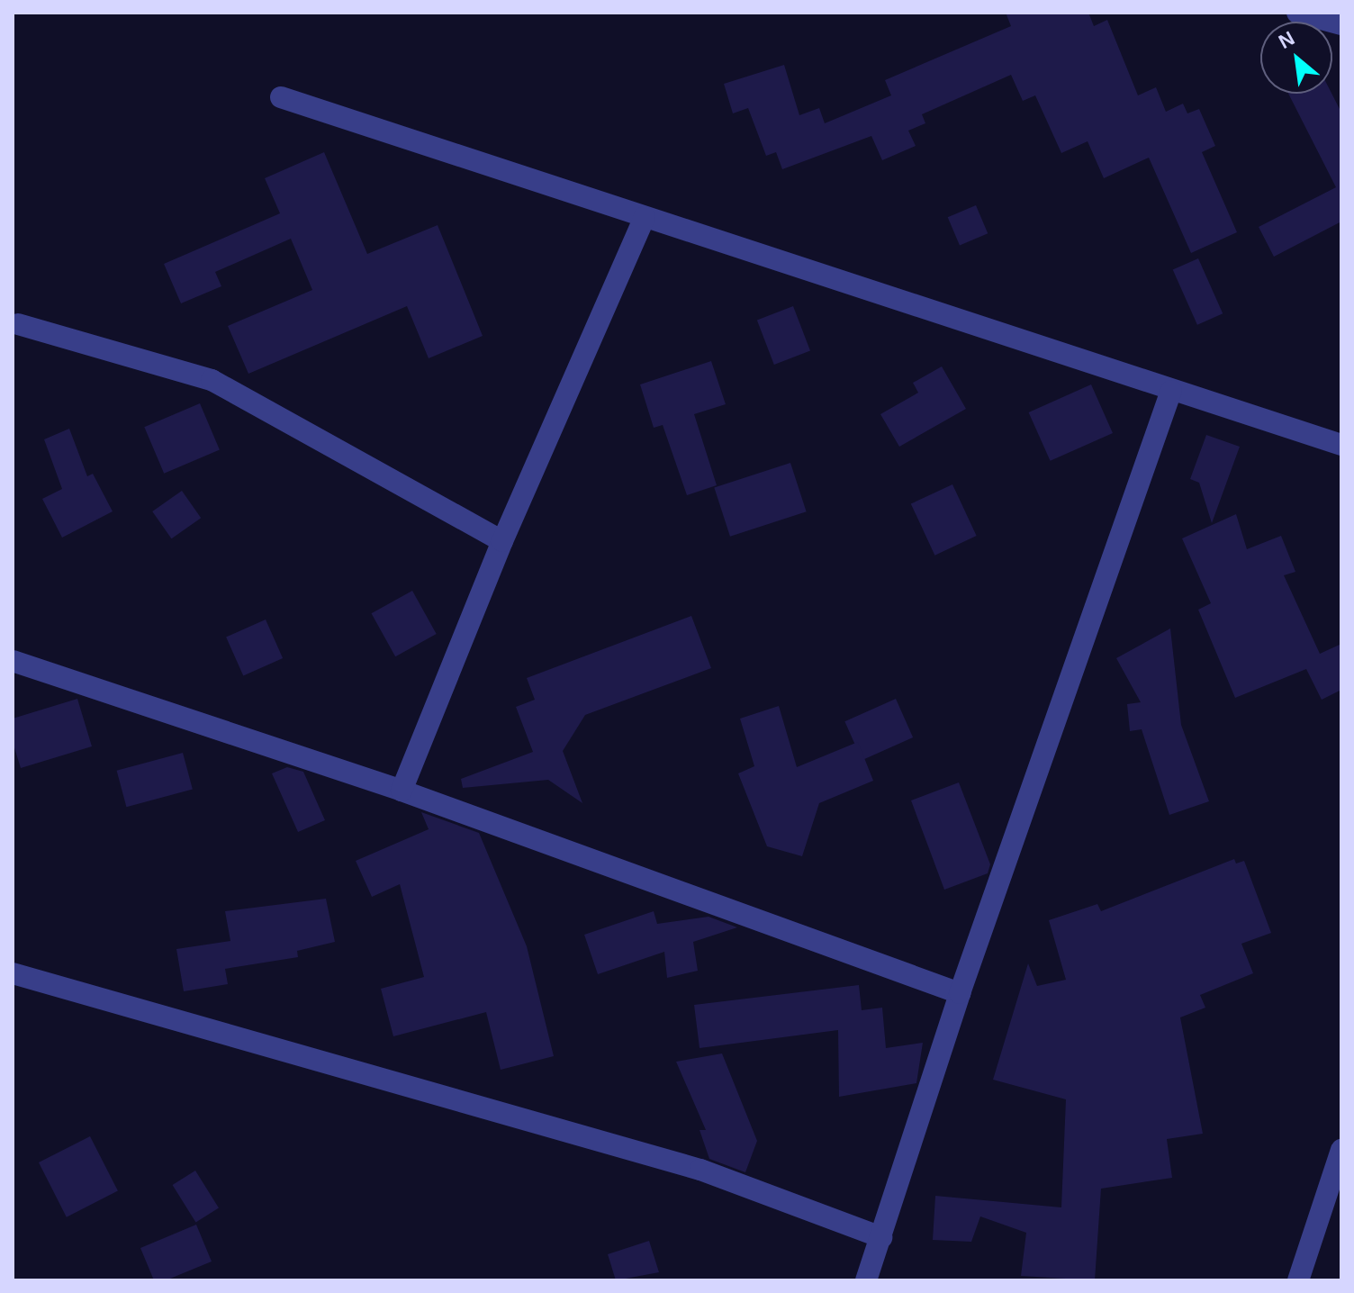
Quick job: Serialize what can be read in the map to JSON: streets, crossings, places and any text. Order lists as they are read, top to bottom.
{
  "north": "top left"
}
